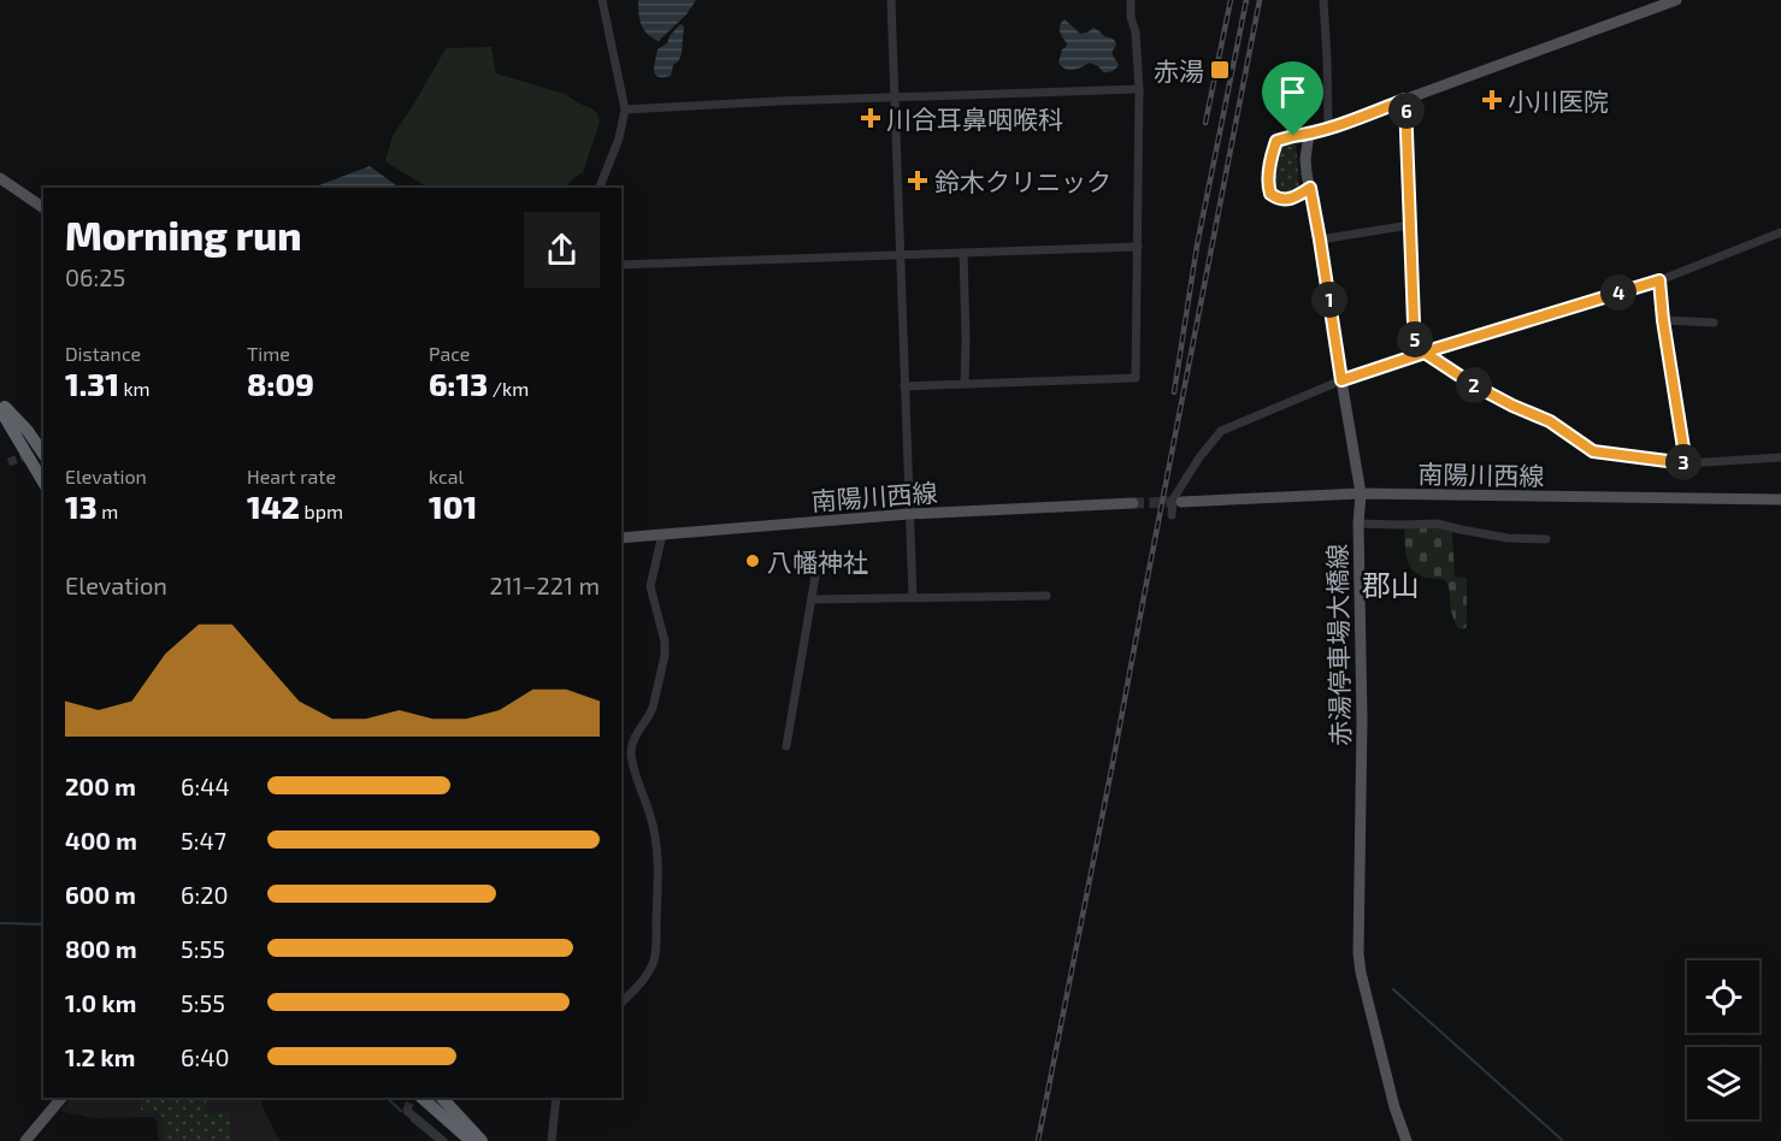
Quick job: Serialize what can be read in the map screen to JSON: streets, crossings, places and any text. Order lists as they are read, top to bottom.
{
  "streets": {
    "main road": ["南陽川西線", "赤湯停車場大橋線"]
  },
  "crossings": [
    ["南陽川西線", "赤湯停車場大橋線"]
  ],
  "districts": ["郡山"],
  "places": {
    "transit": ["赤湯"],
    "health": ["小川医院", "川合耳鼻咽喉科", "鈴木クリニック"],
    "other": ["八幡神社"]
  },
  "page": {
    "pins": [
      "6",
      "4",
      "1",
      "5",
      "2",
      "3"
    ],
    "heading": ["Morning run", "06:25"],
    "stats": [
      ["Distance", "1.31 km"],
      ["Time", "8:09"],
      ["Pace", "6:13 /km"],
      ["Elevation", "13 m"],
      ["Heart rate", "142 bpm"],
      ["kcal", "101"]
    ],
    "chart": ["Elevation", "211–221 m"],
    "list": [
      {
        "name": "200 m",
        "note": "6:44"
      },
      {
        "name": "400 m",
        "note": "5:47"
      },
      {
        "name": "600 m",
        "note": "6:20"
      },
      {
        "name": "800 m",
        "note": "5:55"
      },
      {
        "name": "1.0 km",
        "note": "5:55"
      },
      {
        "name": "1.2 km",
        "note": "6:40"
      }
    ]
  }
}
